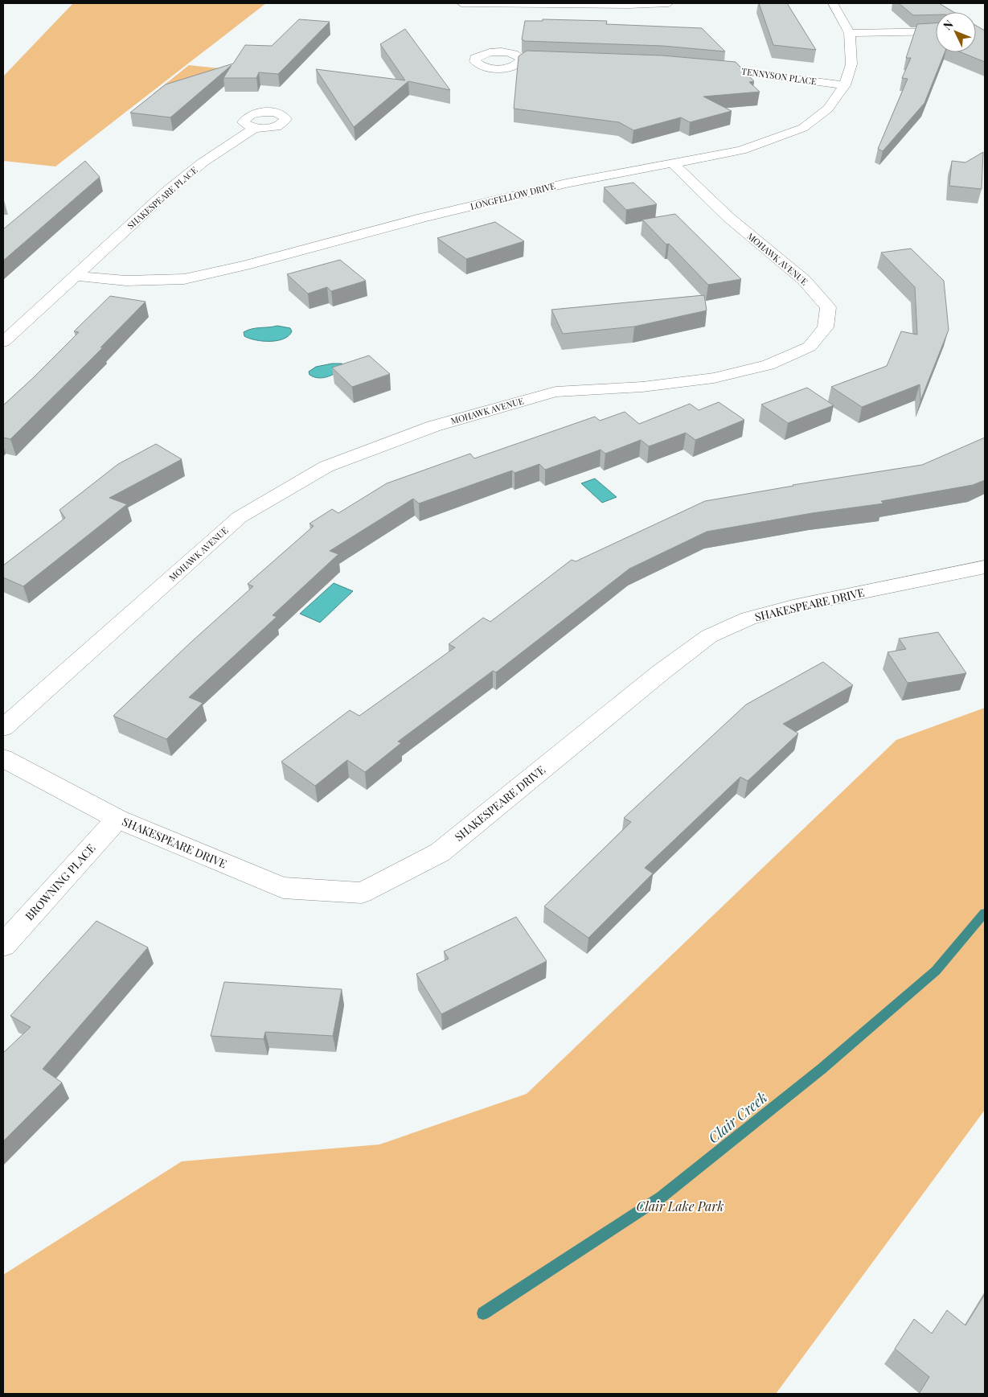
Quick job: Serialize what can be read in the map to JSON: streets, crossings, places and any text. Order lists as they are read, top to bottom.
{
  "streets": {
    "street": [
      "TENNYSON PLACE",
      "LONGFELLOW DRIVE",
      "SHAKESPEARE PLACE",
      "MOHAWK AVENUE",
      "SHAKESPEARE DRIVE",
      "BROWNING PLACE"
    ]
  },
  "crossings": [
    ["TENNYSON PLACE", "LONGFELLOW DRIVE"],
    ["LONGFELLOW DRIVE", "SHAKESPEARE PLACE"],
    ["LONGFELLOW DRIVE", "MOHAWK AVENUE"],
    ["SHAKESPEARE DRIVE", "BROWNING PLACE"]
  ],
  "water": ["Clair Creek"],
  "parks": ["Clair Lake Park"],
  "north": "top left"
}
